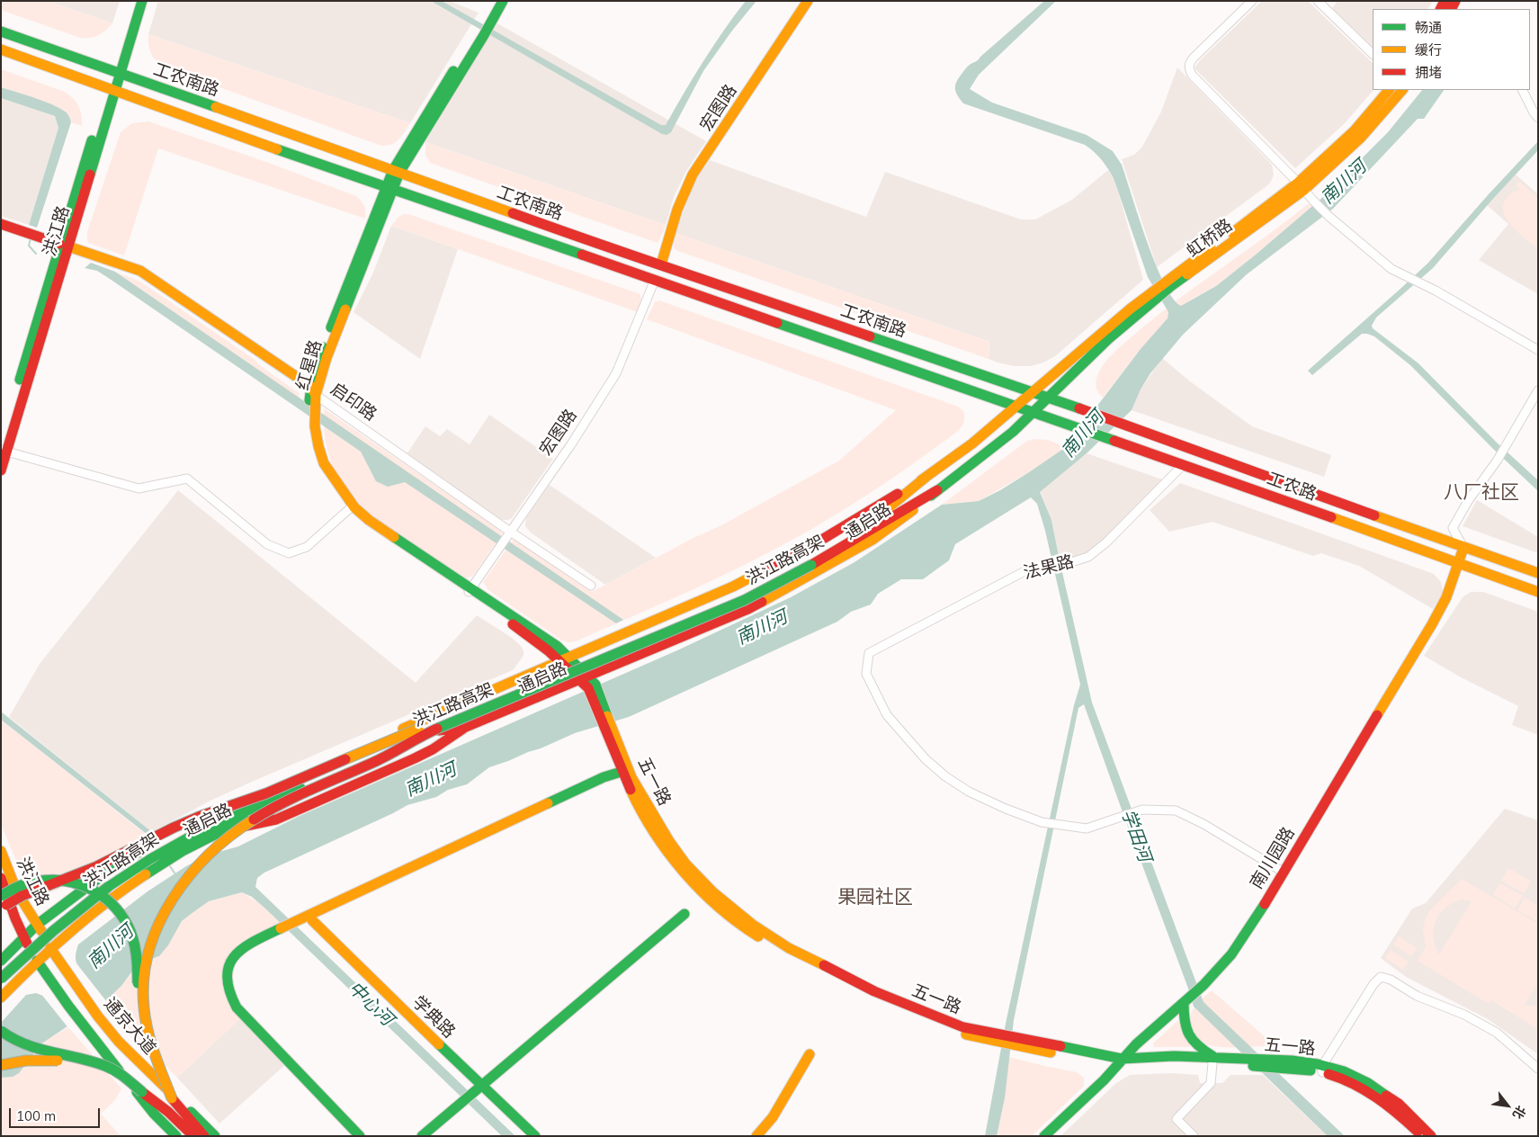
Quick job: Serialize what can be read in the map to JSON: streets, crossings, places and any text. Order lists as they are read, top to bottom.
{
  "streets": {
    "main road": [
      "工农南路",
      "宏图路",
      "洪江路",
      "虹桥路",
      "红星路",
      "启印路",
      "工农路",
      "通启路",
      "洪江路高架",
      "五一路",
      "南川园路",
      "学典路",
      "通京大道"
    ],
    "street": ["法果路"]
  },
  "crossings": [
    ["工农南路", "宏图路"],
    ["工农南路", "洪江路"],
    ["工农南路", "虹桥路"],
    ["工农南路", "红星路"],
    ["工农南路", "工农路"],
    ["工农南路", "通启路"],
    ["宏图路", "红星路"],
    ["宏图路", "启印路"],
    ["洪江路", "启印路"],
    ["洪江路", "通启路"],
    ["洪江路", "通京大道"],
    ["虹桥路", "工农路"],
    ["虹桥路", "通启路"],
    ["红星路", "启印路"],
    ["红星路", "通启路"],
    ["红星路", "五一路"],
    ["工农路", "通启路"],
    ["工农路", "法果路"],
    ["工农路", "南川园路"],
    ["通启路", "洪江路高架"],
    ["通启路", "五一路"],
    ["通启路", "通京大道"],
    ["法果路", "南川园路"],
    ["五一路", "南川园路"]
  ],
  "districts": ["八厂社区", "果园社区"],
  "water": ["南川河", "学田河", "中心河"],
  "legend": ["畅通", "缓行", "拥堵"],
  "scale_bar": "100 m",
  "north": "bottom right"
}
